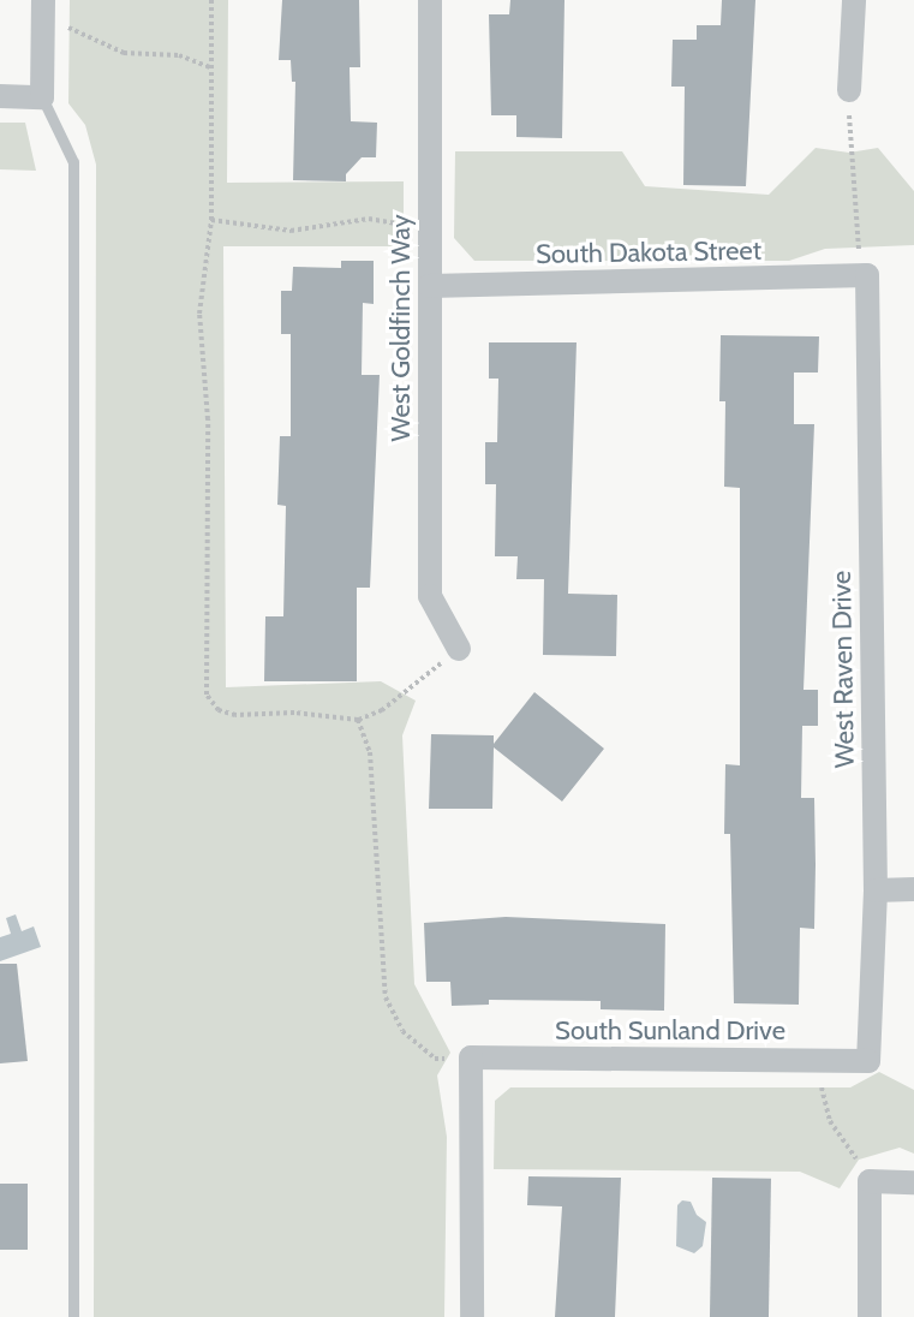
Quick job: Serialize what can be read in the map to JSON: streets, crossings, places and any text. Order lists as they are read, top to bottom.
{
  "streets": {
    "street": [
      "South Dakota Street",
      "West Goldfinch Way",
      "West Raven Drive",
      "South Sunland Drive"
    ]
  },
  "crossings": [
    ["South Dakota Street", "West Goldfinch Way"],
    ["South Dakota Street", "West Raven Drive"],
    ["West Raven Drive", "South Sunland Drive"]
  ]
}
